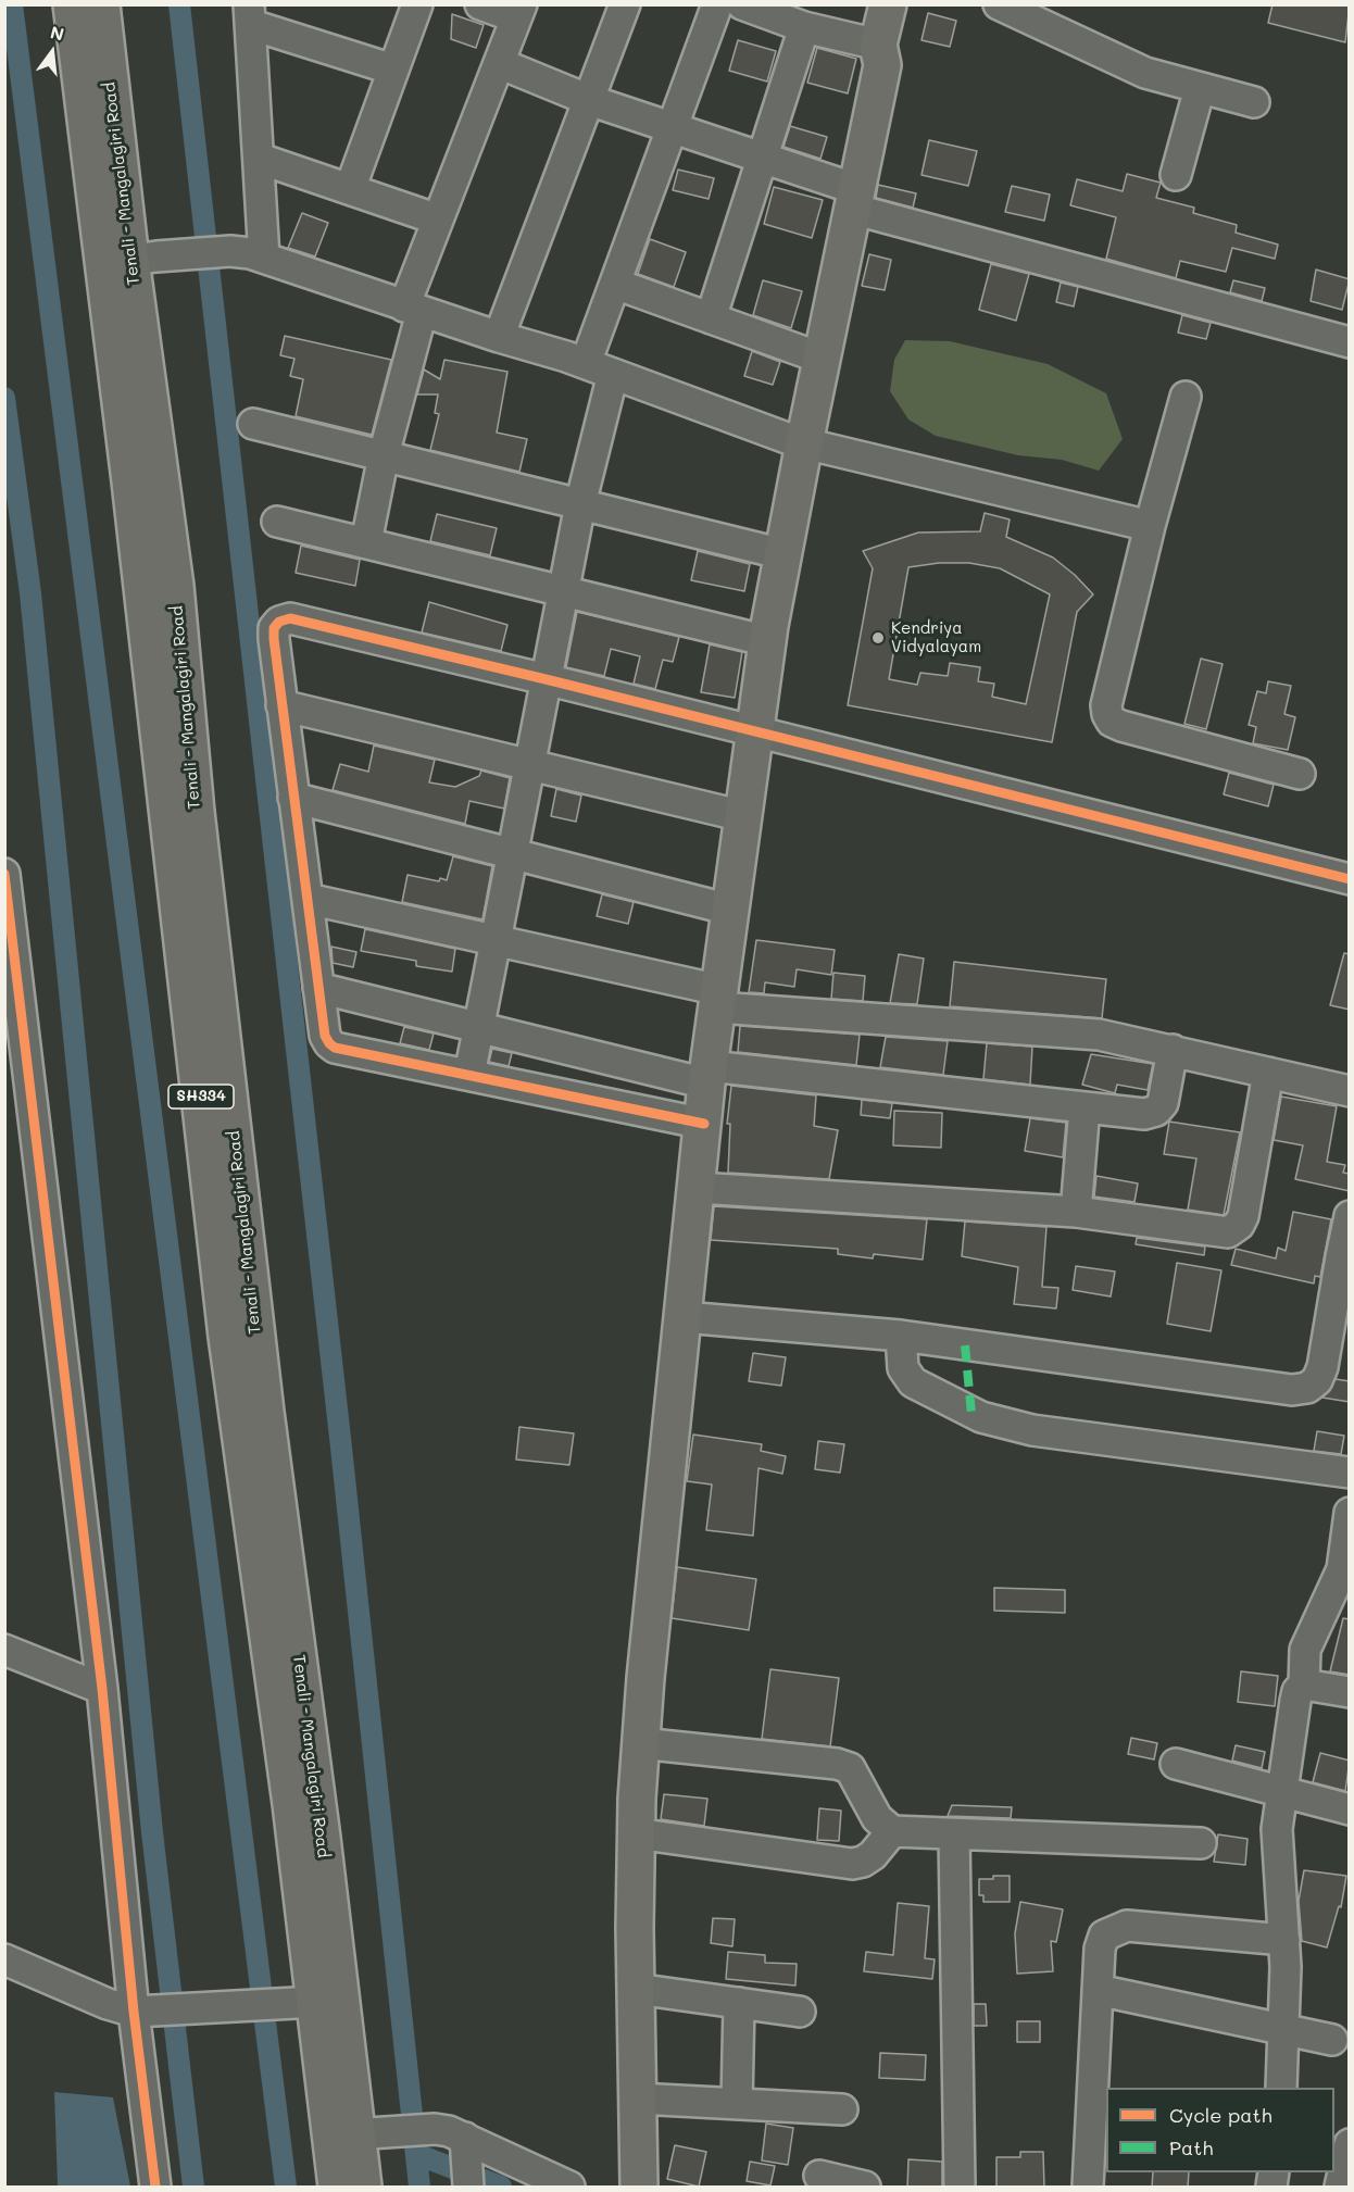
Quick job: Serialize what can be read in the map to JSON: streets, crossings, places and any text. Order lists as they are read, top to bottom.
{
  "streets": {
    "main road": ["Tenali - Mangalagiri Road", "SH334"]
  },
  "crossings": [
    ["Tenali - Mangalagiri Road", "SH334"]
  ],
  "places": ["Kendriya Vidyalayam"],
  "legend": ["Cycle path", "Path"],
  "north": "top"
}
